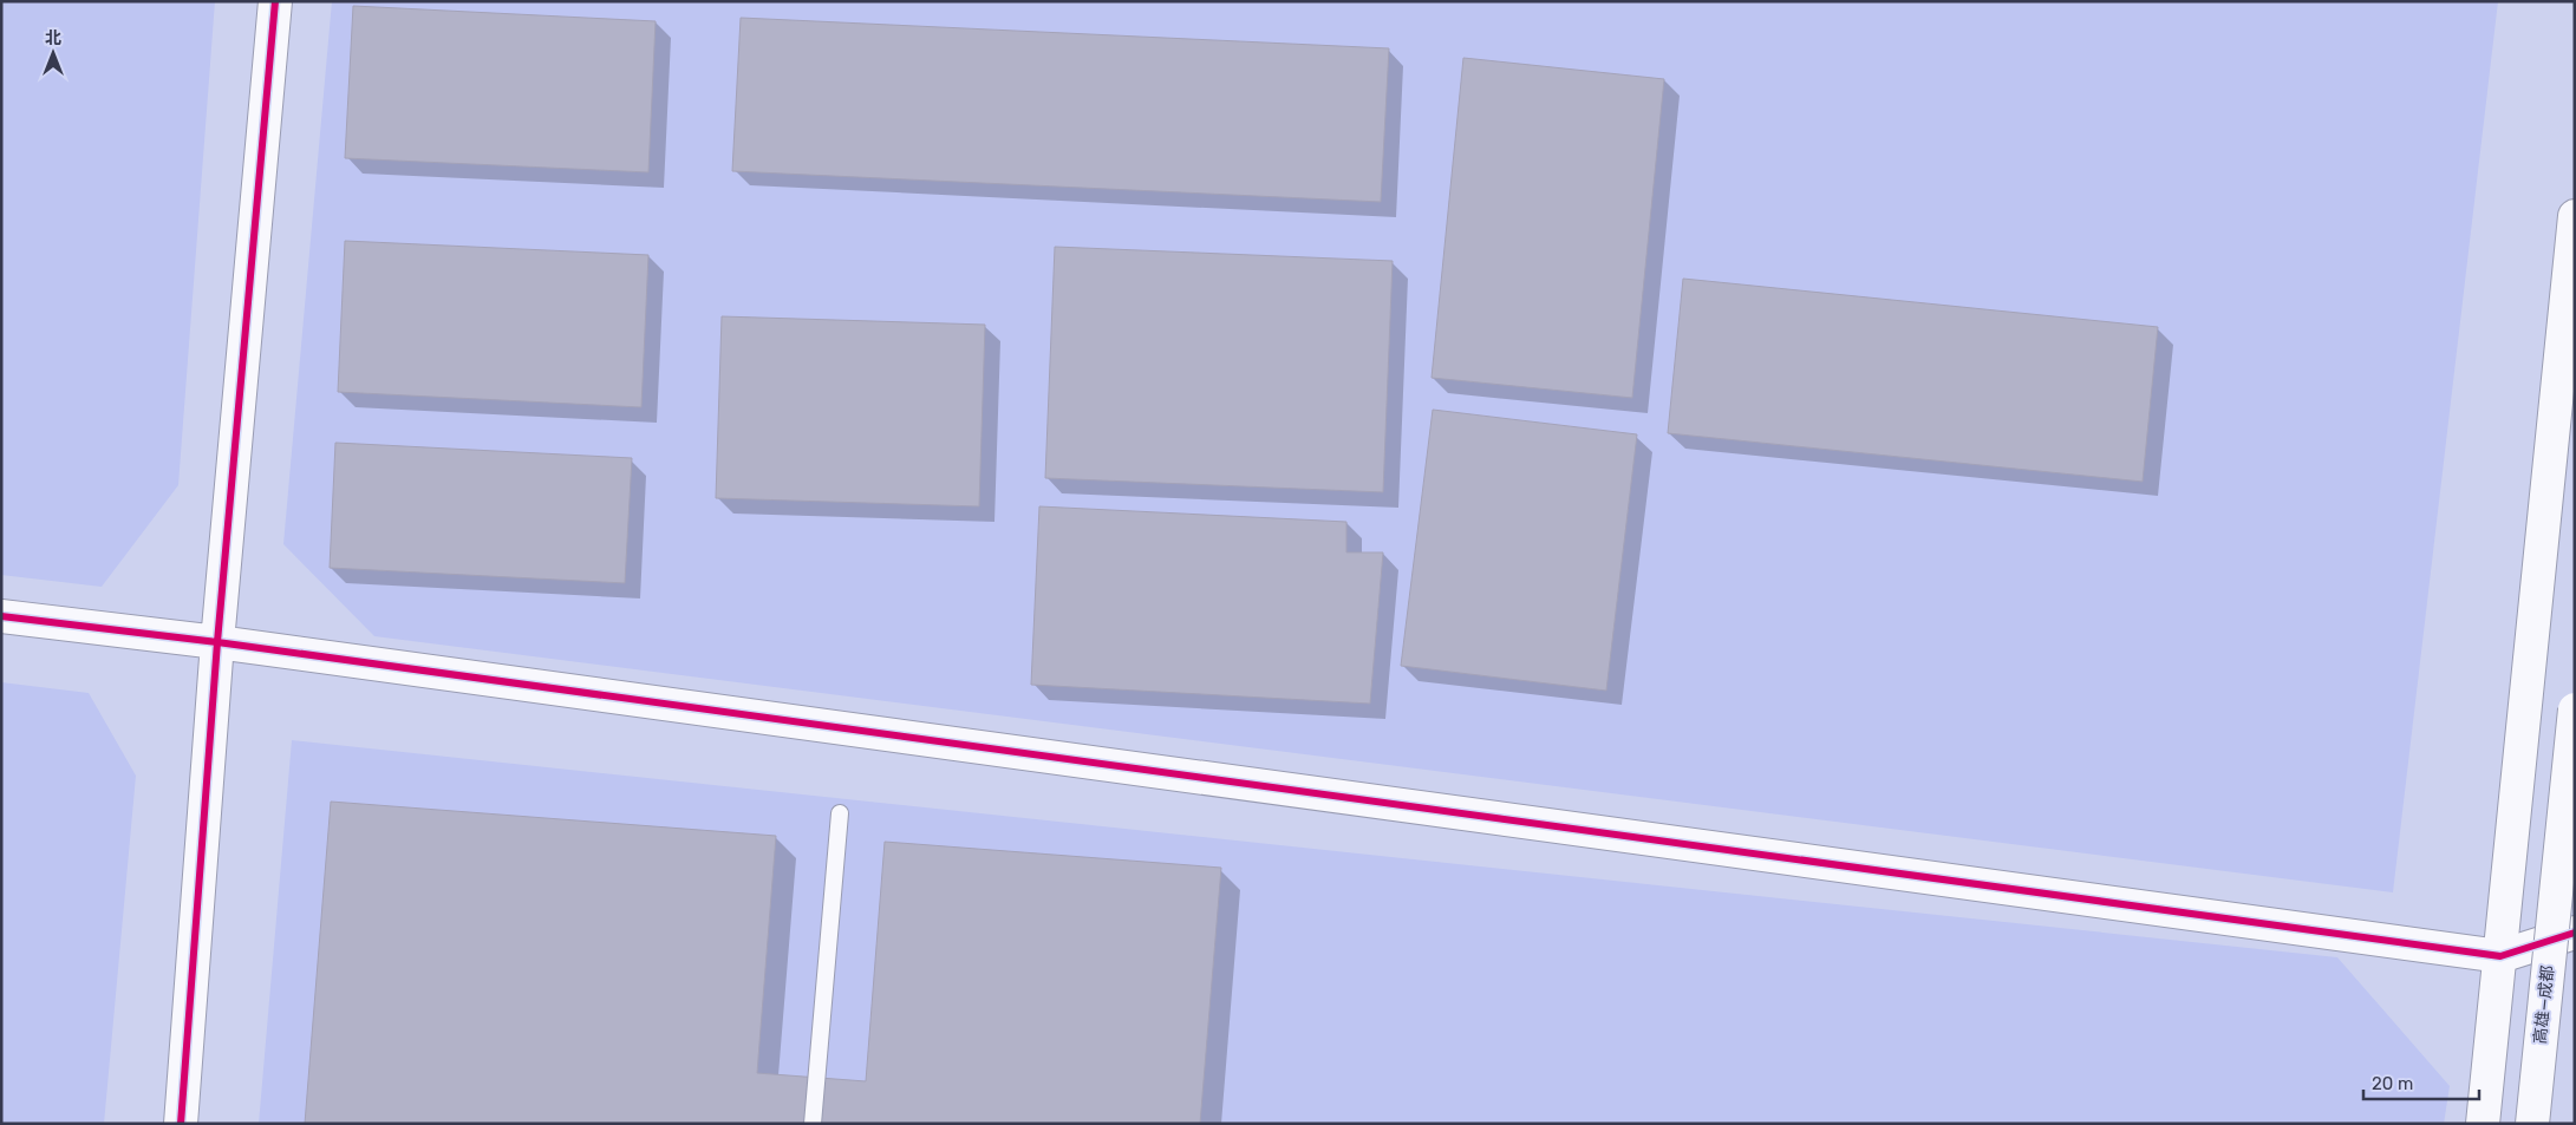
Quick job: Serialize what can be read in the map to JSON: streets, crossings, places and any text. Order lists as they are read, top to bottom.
{
  "streets": {
    "main road": ["高雄—成都"]
  },
  "scale_bar": "20 m",
  "north": "top"
}
